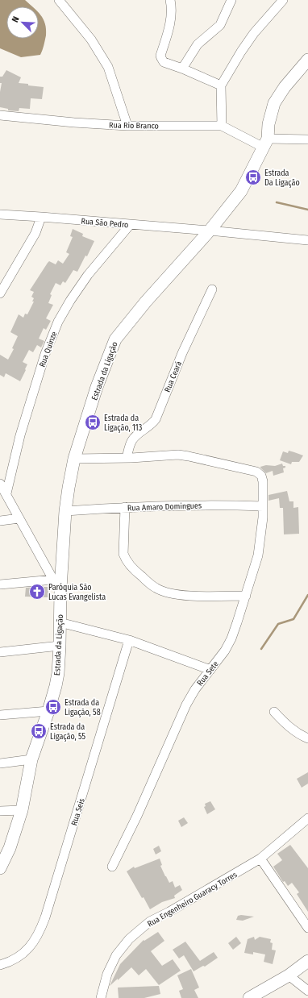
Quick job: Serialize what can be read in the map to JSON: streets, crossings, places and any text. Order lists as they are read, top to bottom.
{
  "streets": {
    "street": [
      "Rua Rio Branco",
      "Rua São Pedro",
      "Rua Quinze",
      "Estrada da Ligação",
      "Rua Ceará",
      "Rua Amaro Domingues",
      "Rua Sete",
      "Rua Seis",
      "Rua Engenheiro Guaracy Torres"
    ]
  },
  "crossings": [
    ["Rua Rio Branco", "Estrada da Ligação"],
    ["Rua São Pedro", "Rua Quinze"],
    ["Rua São Pedro", "Estrada da Ligação"],
    ["Estrada da Ligação", "Rua Amaro Domingues"],
    ["Rua Ceará", "Rua Sete"],
    ["Rua Amaro Domingues", "Rua Sete"]
  ],
  "places": {
    "bus stop": [
      "Estrada Da Ligação",
      "Estrada da Ligação, 113",
      "Estrada da Ligação, 58",
      "Estrada da Ligação, 55"
    ],
    "church": ["Paróquia São Lucas Evangelista"]
  },
  "north": "top left"
}
